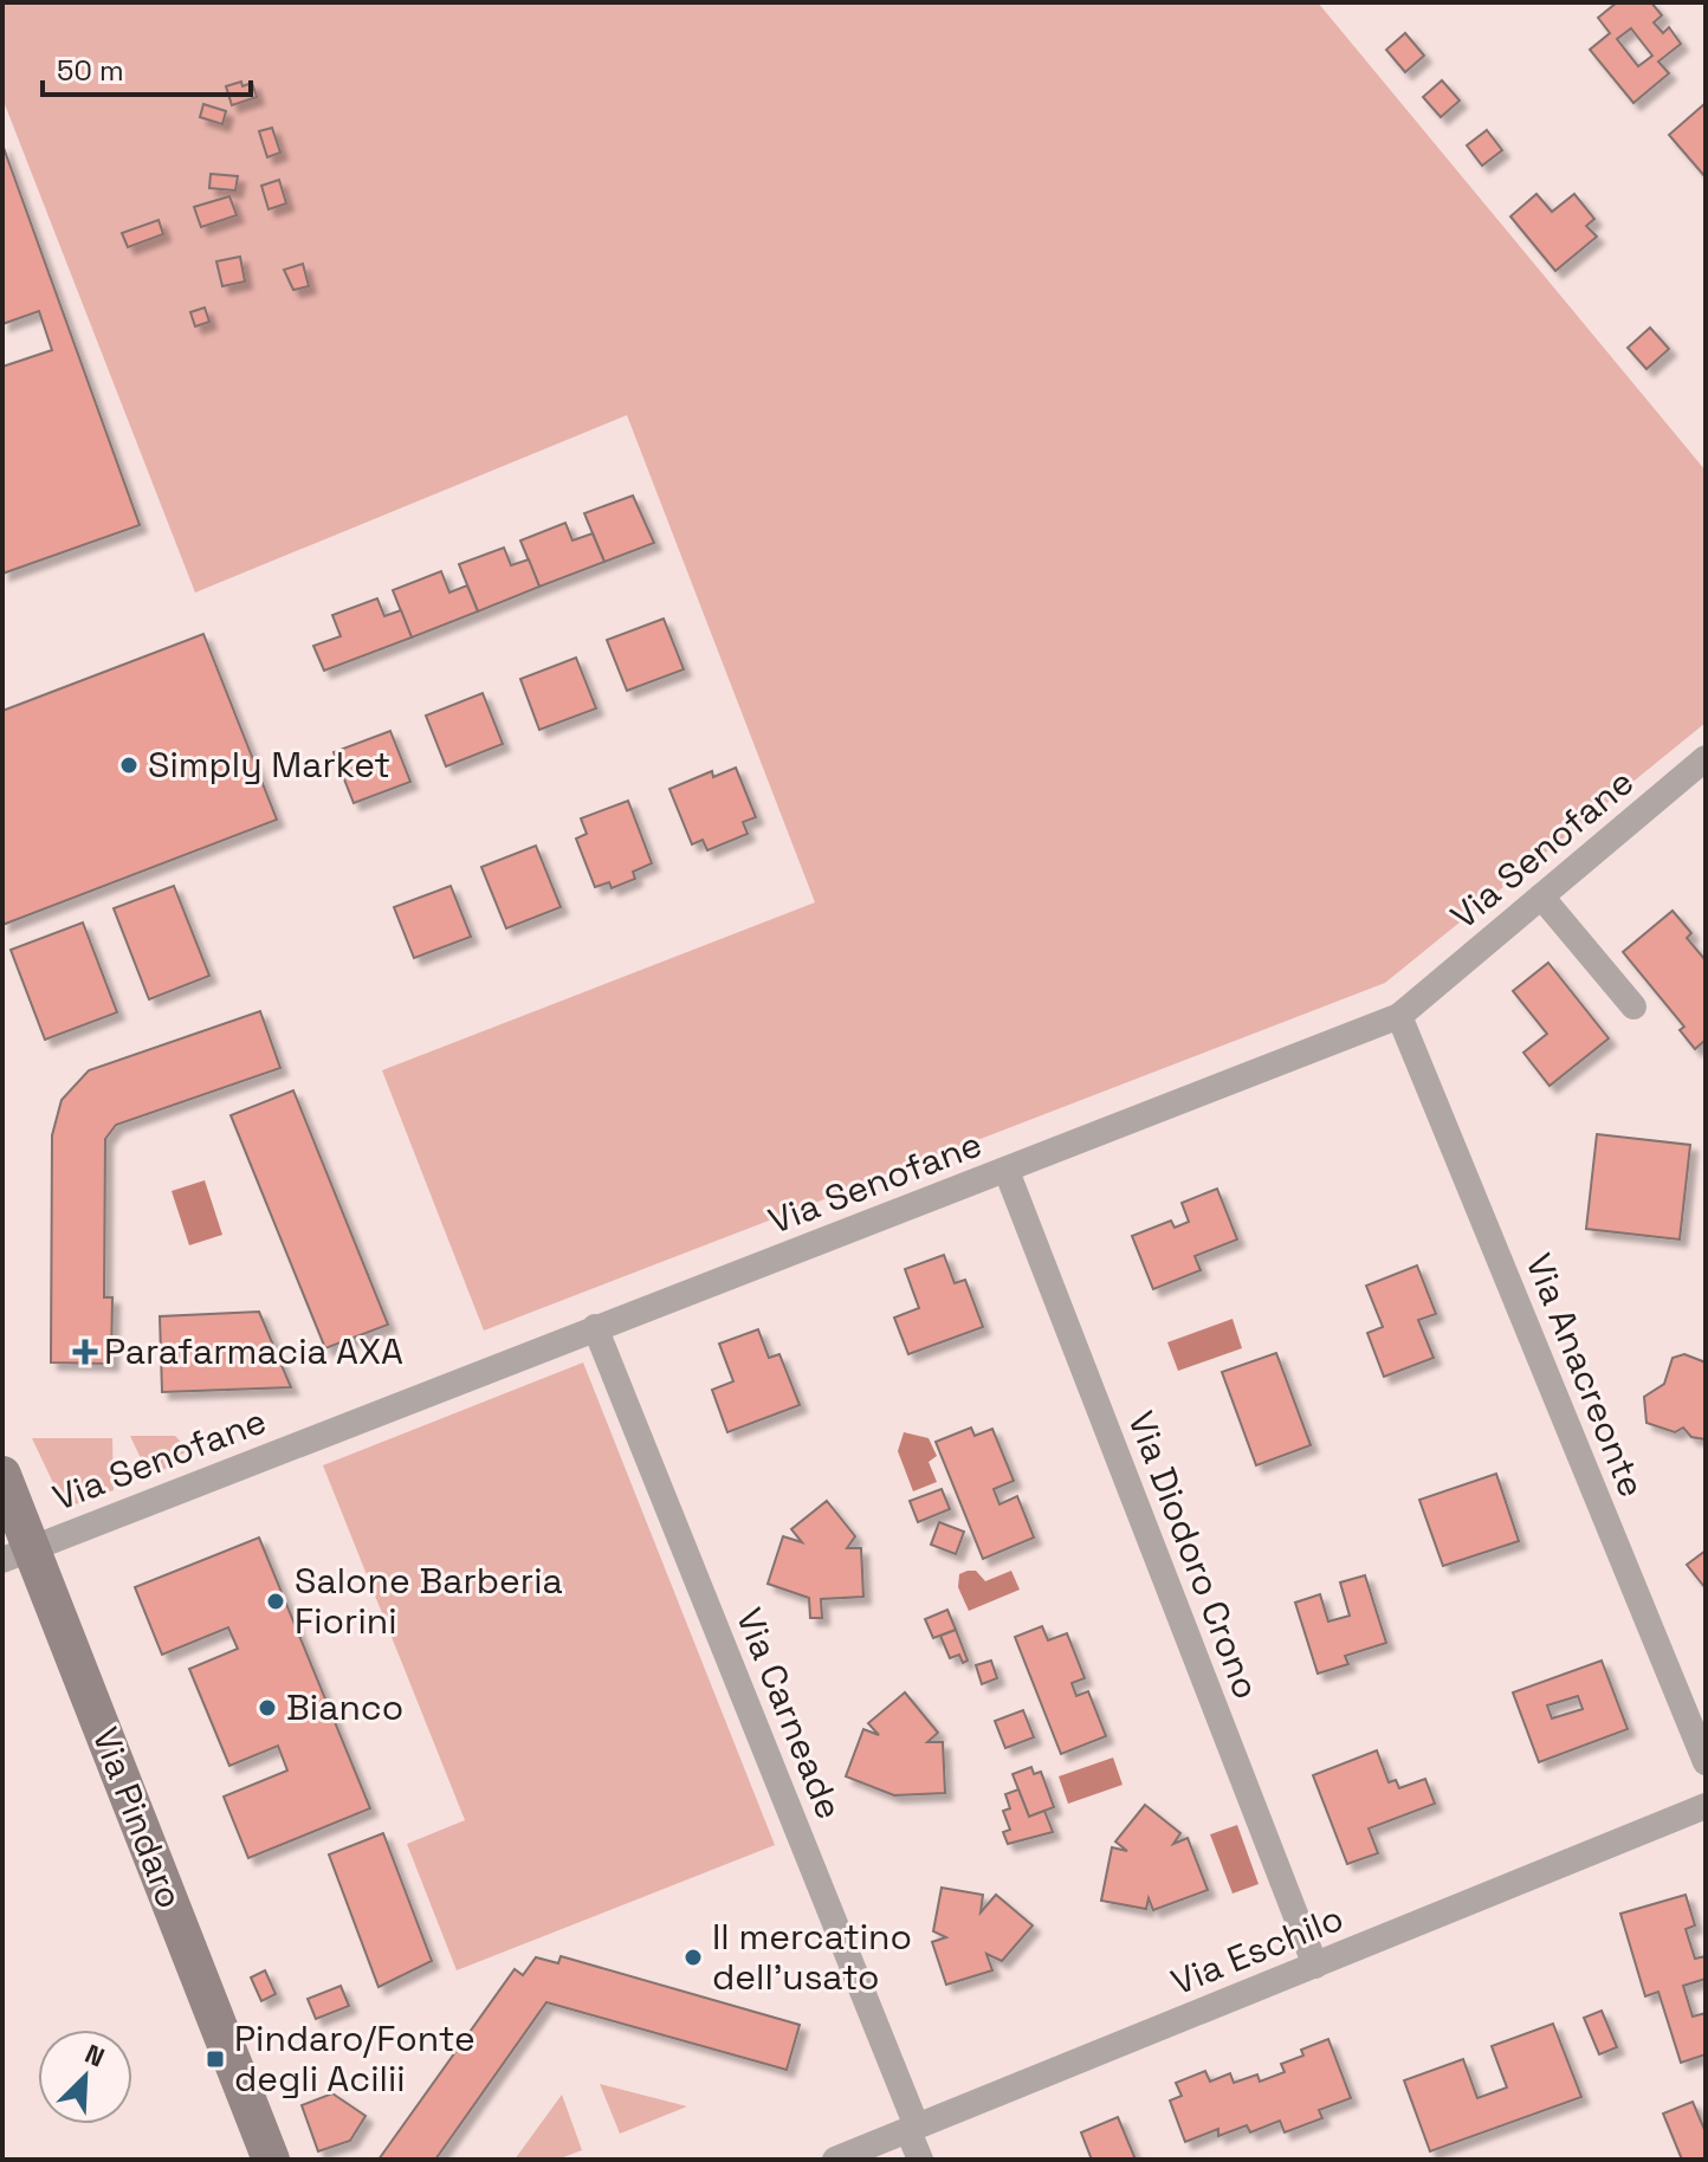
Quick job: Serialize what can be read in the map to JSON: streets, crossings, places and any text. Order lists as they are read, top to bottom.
{
  "streets": {
    "street": [
      "Via Senofane",
      "Via Anacreonte",
      "Via Diodoro Crono",
      "Via Carneade",
      "Via Pindaro",
      "Via Eschilo"
    ]
  },
  "crossings": [
    ["Via Senofane", "Via Anacreonte"],
    ["Via Senofane", "Via Diodoro Crono"],
    ["Via Senofane", "Via Carneade"],
    ["Via Senofane", "Via Pindaro"],
    ["Via Diodoro Crono", "Via Eschilo"],
    ["Via Carneade", "Via Eschilo"]
  ],
  "places": {
    "other": [
      "Simply Market",
      "Salone Barberia Fiorini",
      "Bianco",
      "Il mercatino dell'usato"
    ],
    "health": ["Parafarmacia AXA"],
    "transit": ["Pindaro/Fonte degli Acilii"]
  },
  "scale_bar": "50 m",
  "north": "top right"
}
